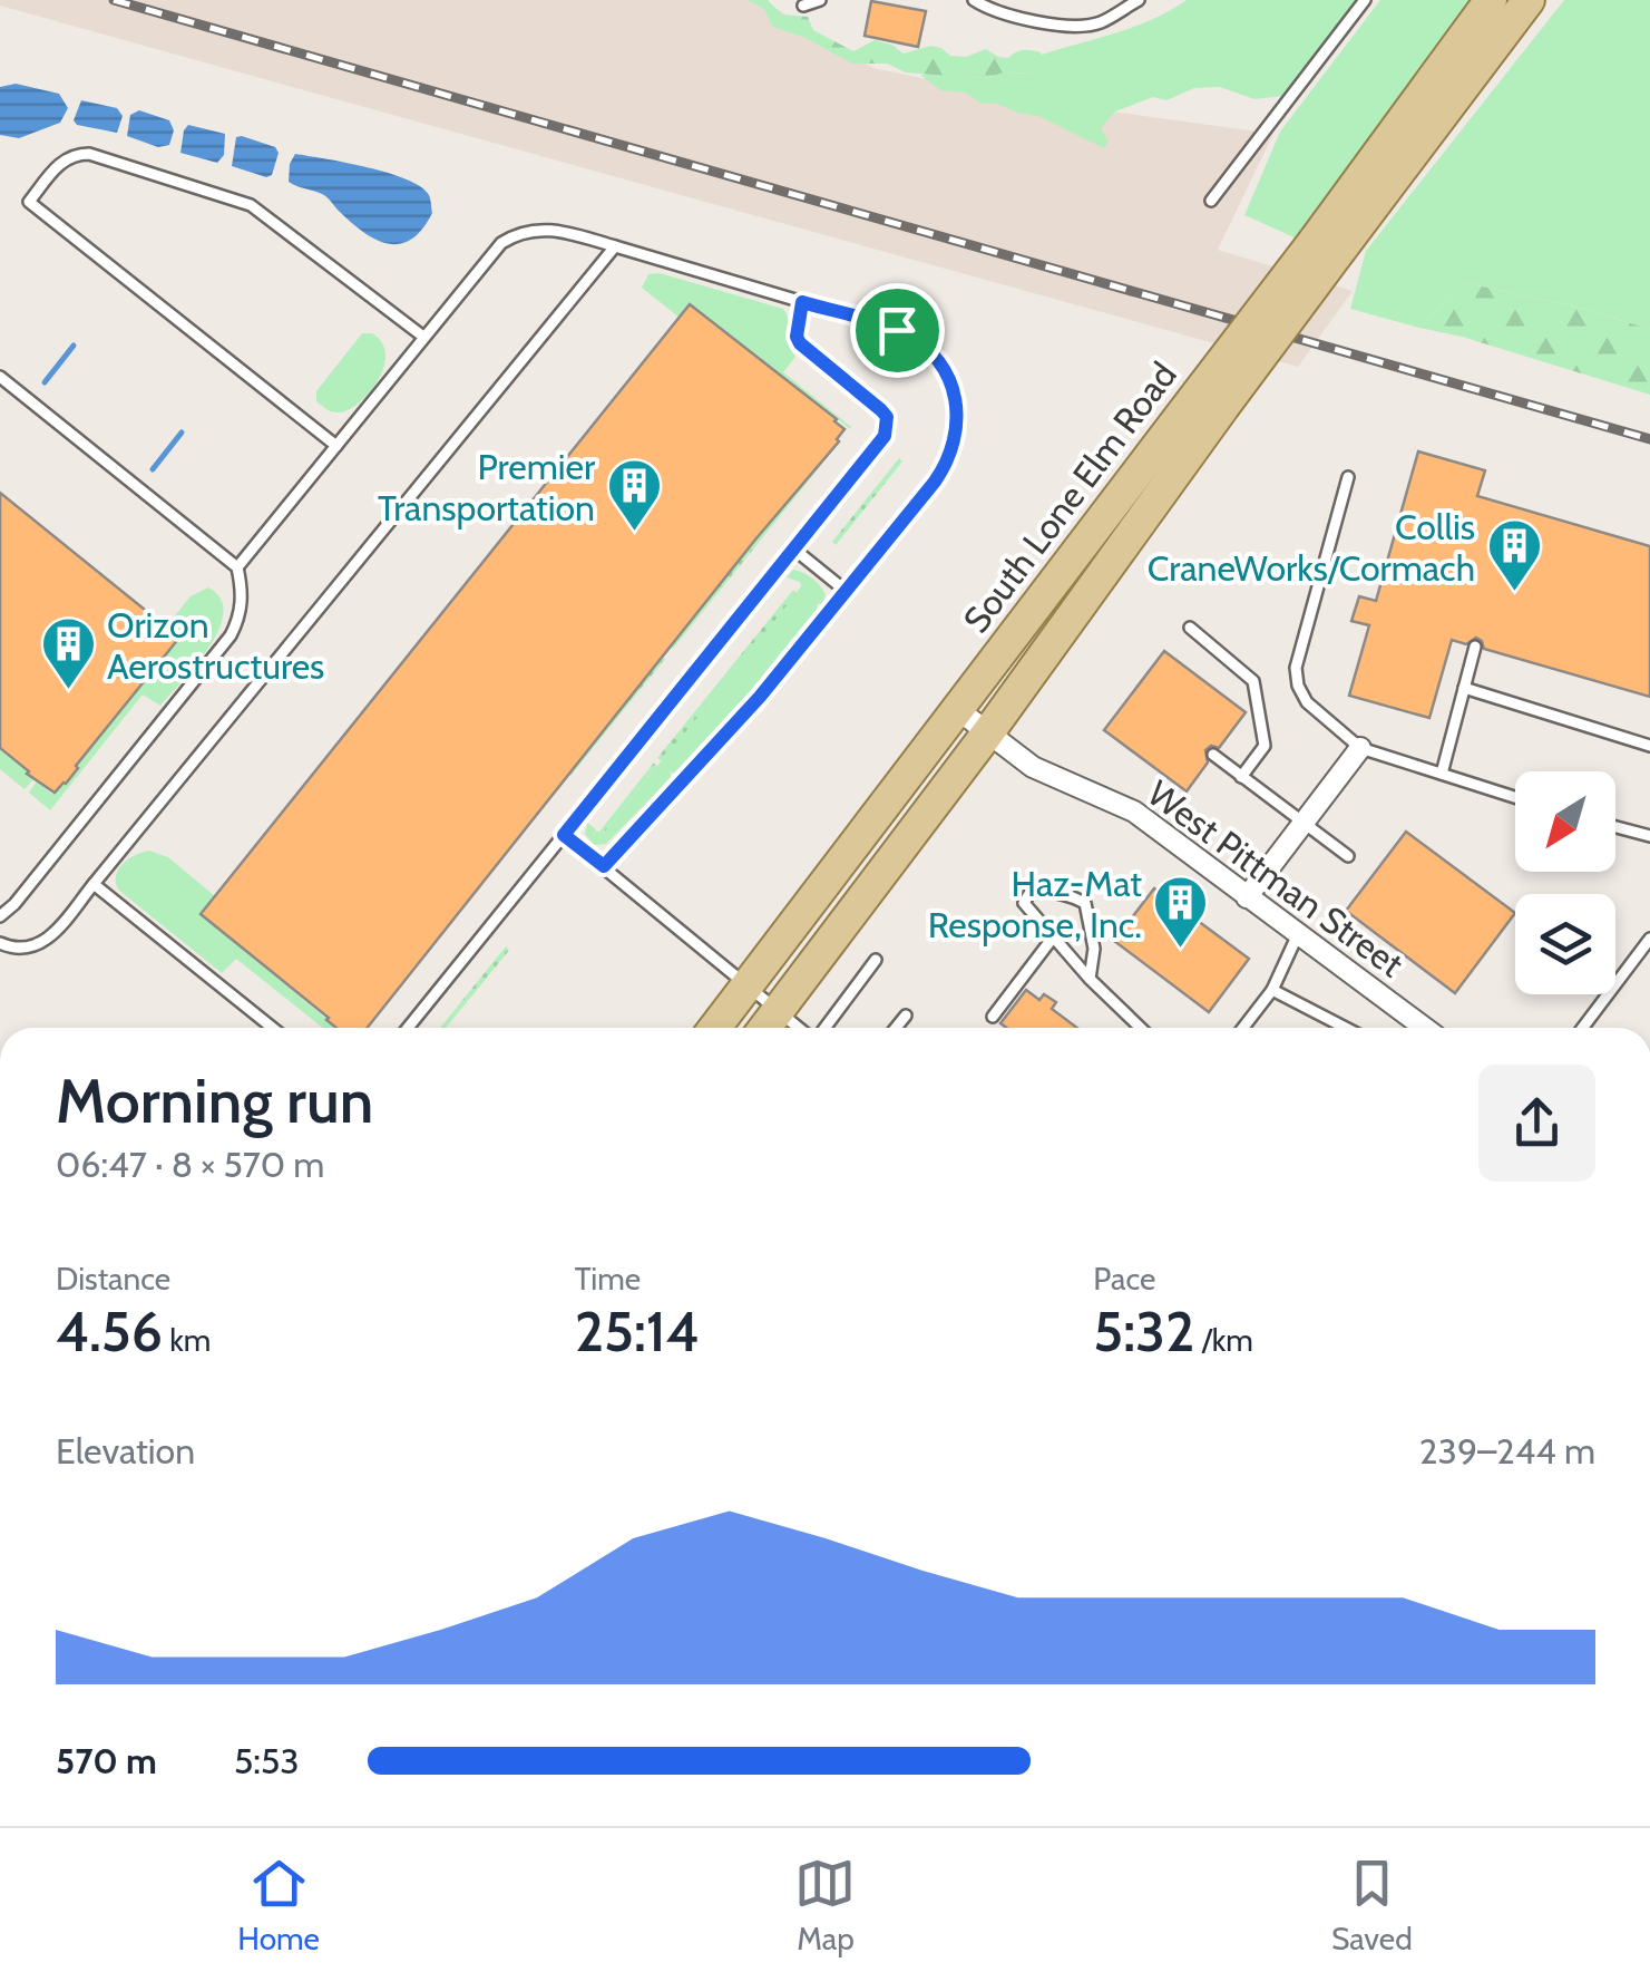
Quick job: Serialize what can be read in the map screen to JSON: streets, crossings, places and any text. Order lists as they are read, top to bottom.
{
  "streets": {
    "main road": ["South Lone Elm Road"],
    "street": ["West Pittman Street"]
  },
  "crossings": [
    ["South Lone Elm Road", "West Pittman Street"]
  ],
  "places": {
    "building": [
      "Premier Transportation",
      "Collis CraneWorks/Cormach",
      "Orizon Aerostructures",
      "Haz-Mat Response, Inc."
    ]
  },
  "north": "bottom left",
  "page": {
    "heading": ["Morning run", "06:47 · 8 × 570 m"],
    "stats": [
      ["Distance", "4.56 km"],
      ["Time", "25:14"],
      ["Pace", "5:32 /km"]
    ],
    "chart": ["Elevation", "239–244 m"],
    "list": [
      {
        "name": "570 m",
        "note": "5:53"
      }
    ],
    "tabs": ["Home", "Map", "Saved"]
  }
}
